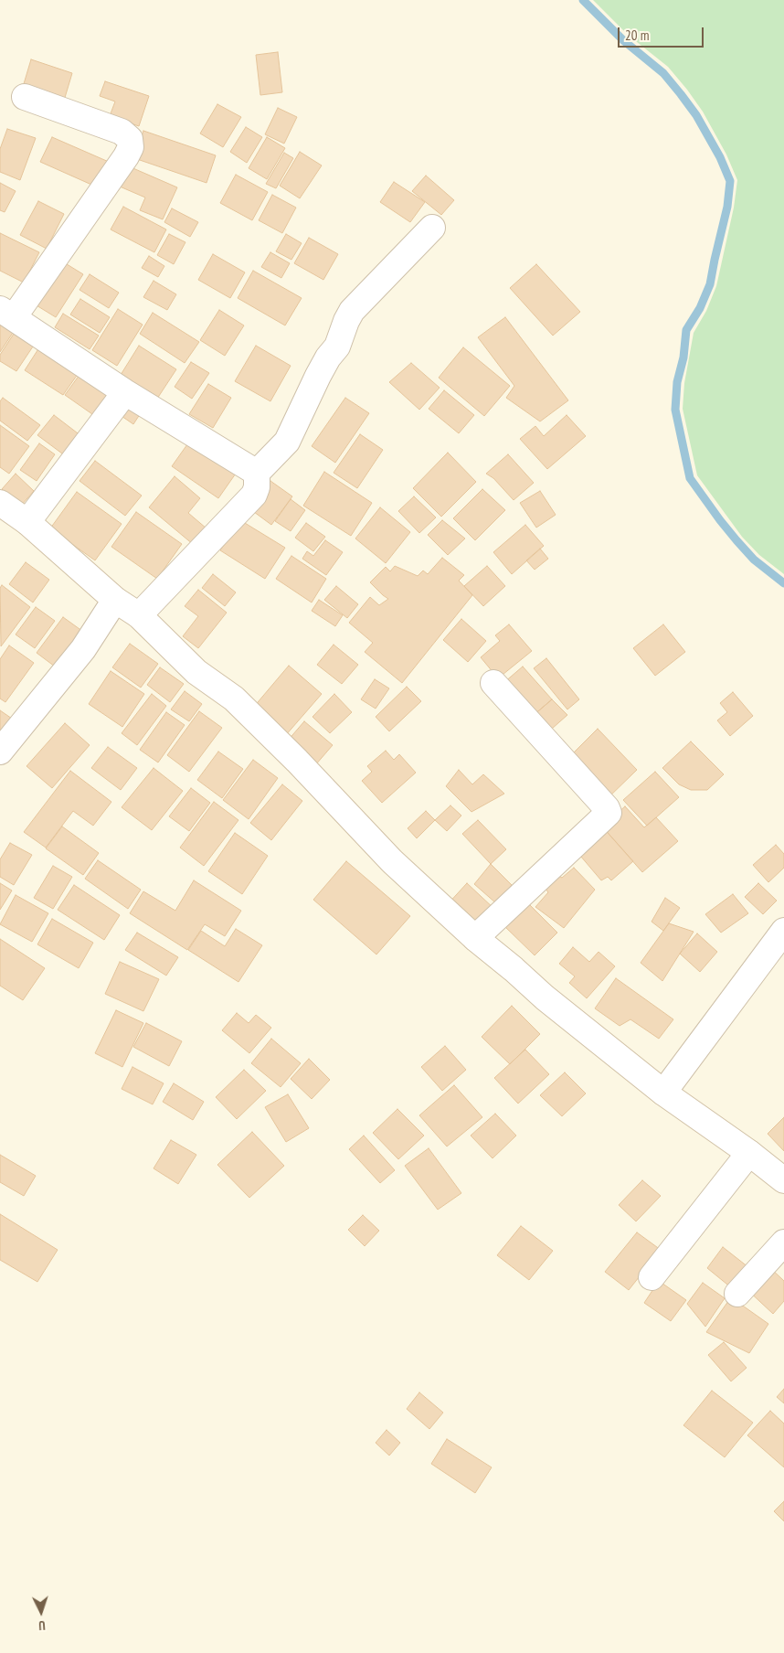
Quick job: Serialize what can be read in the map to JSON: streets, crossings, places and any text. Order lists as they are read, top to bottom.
{
  "scale_bar": "20 m",
  "north": "bottom"
}
